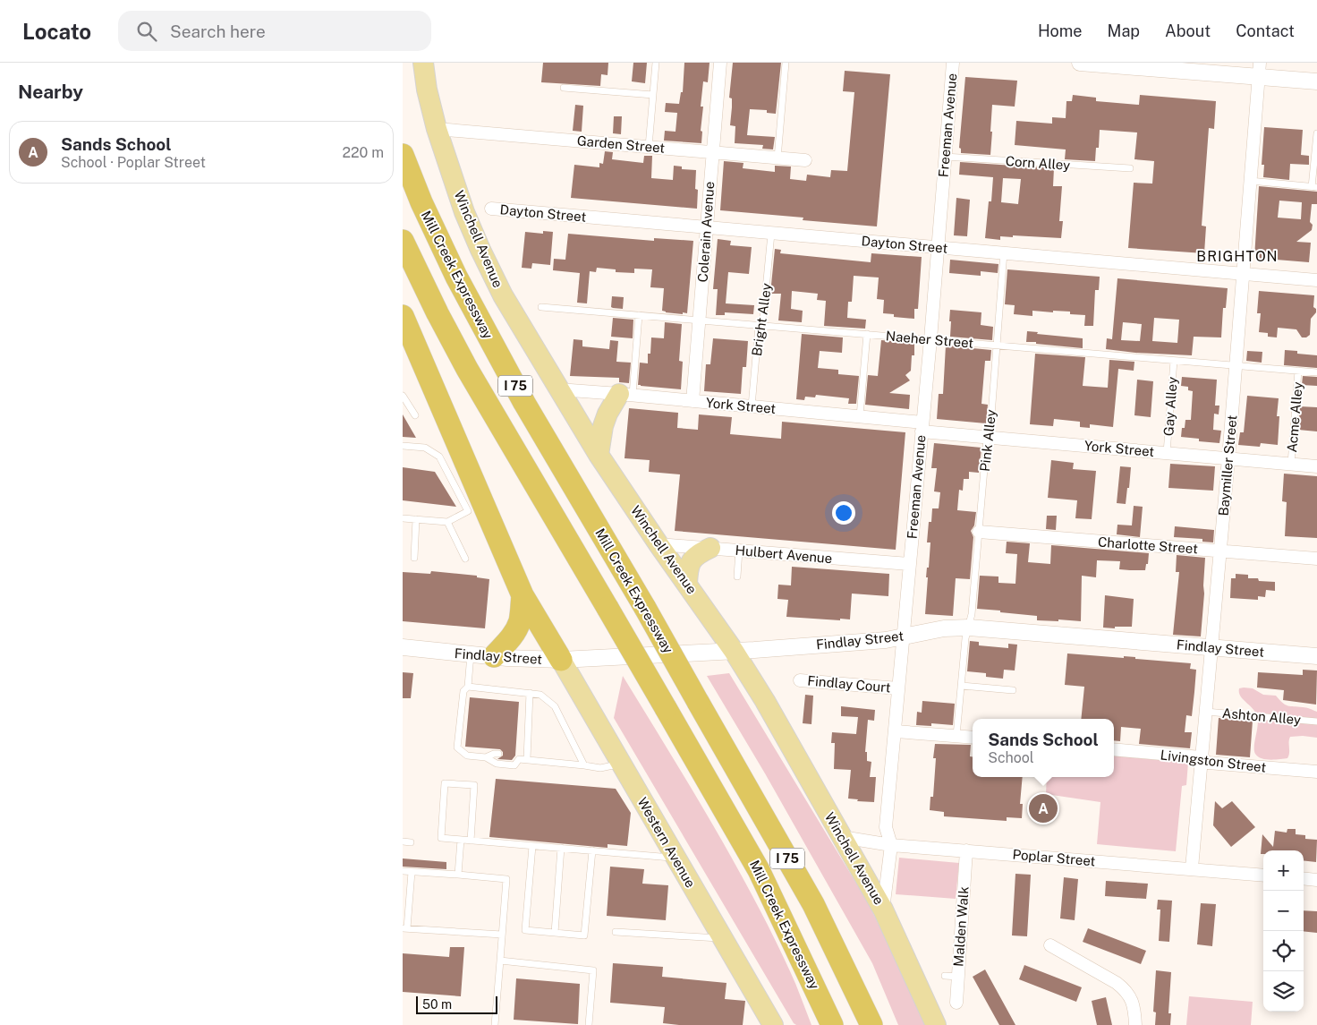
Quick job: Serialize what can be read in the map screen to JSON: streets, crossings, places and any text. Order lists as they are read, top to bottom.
{
  "streets": {
    "highway": ["Mill Creek Expressway", "I 75"],
    "main road": ["Winchell Avenue", "Western Avenue"],
    "street": [
      "Freeman Avenue",
      "Garden Street",
      "Dayton Street",
      "Colerain Avenue",
      "York Street",
      "Baymiller Street",
      "Charlotte Street",
      "Hulbert Avenue",
      "Findlay Street",
      "Findlay Court",
      "Livingston Street",
      "Poplar Street",
      "Malden Walk"
    ],
    "lane": [
      "Corn Alley",
      "Bright Alley",
      "Naeher Street",
      "Gay Alley",
      "Acme Alley",
      "Pink Alley",
      "Ashton Alley"
    ]
  },
  "crossings": [
    ["Freeman Avenue", "Corn Alley"],
    ["Freeman Avenue", "Dayton Street"],
    ["Freeman Avenue", "Winchell Avenue"],
    ["Freeman Avenue", "Naeher Street"],
    ["Freeman Avenue", "York Street"],
    ["Freeman Avenue", "Hulbert Avenue"],
    ["Freeman Avenue", "Findlay Street"],
    ["Freeman Avenue", "Findlay Court"],
    ["Freeman Avenue", "Poplar Street"],
    ["Garden Street", "Colerain Avenue"],
    ["Garden Street", "Winchell Avenue"],
    ["Dayton Street", "Colerain Avenue"],
    ["Dayton Street", "Bright Alley"],
    ["Dayton Street", "Pink Alley"],
    ["Dayton Street", "Baymiller Street"],
    ["Colerain Avenue", "Naeher Street"],
    ["Colerain Avenue", "York Street"],
    ["Winchell Avenue", "York Street"],
    ["Winchell Avenue", "Hulbert Avenue"],
    ["Winchell Avenue", "Findlay Street"],
    ["Winchell Avenue", "Poplar Street"],
    ["Bright Alley", "Naeher Street"],
    ["Bright Alley", "York Street"],
    ["Naeher Street", "Gay Alley"],
    ["Naeher Street", "Acme Alley"],
    ["Naeher Street", "Pink Alley"],
    ["Naeher Street", "Baymiller Street"],
    ["York Street", "Gay Alley"],
    ["York Street", "Acme Alley"],
    ["York Street", "Pink Alley"],
    ["York Street", "Baymiller Street"],
    ["Pink Alley", "Charlotte Street"],
    ["Pink Alley", "Findlay Street"],
    ["Baymiller Street", "Charlotte Street"],
    ["Baymiller Street", "Findlay Street"],
    ["Baymiller Street", "Ashton Alley"],
    ["Baymiller Street", "Livingston Street"],
    ["Baymiller Street", "Poplar Street"],
    ["Findlay Street", "Western Avenue"],
    ["Poplar Street", "Malden Walk"]
  ],
  "districts": ["BRIGHTON"],
  "scale_bar": "50 m",
  "page": {
    "header": "Locato",
    "search": "Search here",
    "nav": [
      "Home",
      "Map",
      "About",
      "Contact"
    ],
    "heading": "Nearby",
    "list": [
      {
        "mark": "A",
        "name": "Sands School",
        "note": "School · Poplar Street",
        "value": "220 m"
      }
    ],
    "popup": ["Sands School", "School"],
    "pins": "A",
    "map_buttons": ["+", "−"],
    "scale": "50 m"
  }
}
